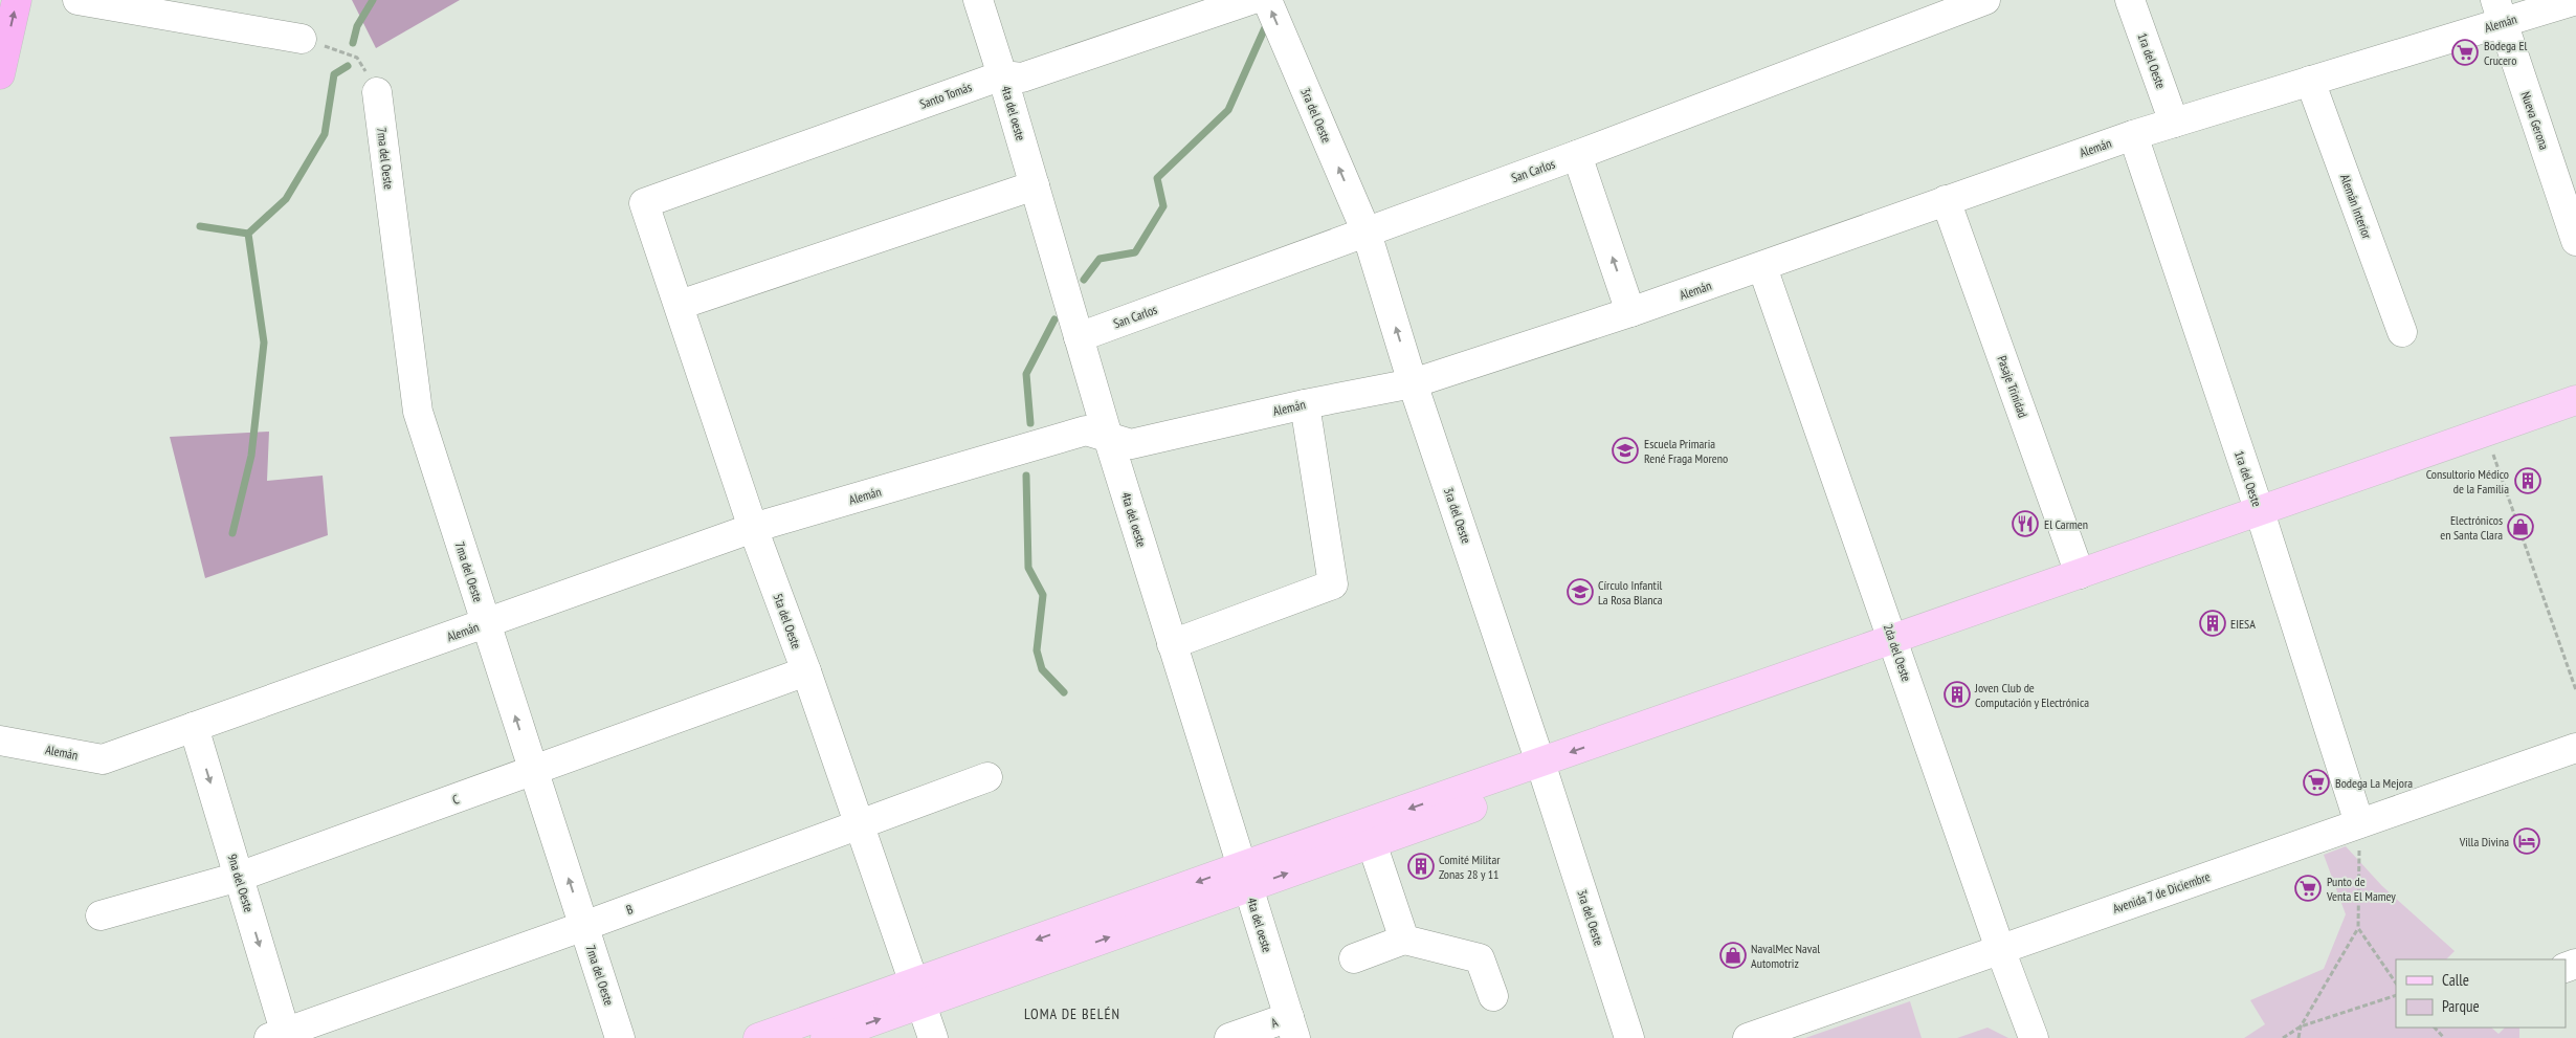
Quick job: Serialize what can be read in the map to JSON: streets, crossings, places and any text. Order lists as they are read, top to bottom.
{
  "streets": {
    "street": [
      "Alemán",
      "1ra del Oeste",
      "Santo Tomás",
      "4ta del oeste",
      "3ra del Oeste",
      "Nueva Gerona",
      "7ma del Oeste",
      "San Carlos",
      "Alemán Interior",
      "Pasaje Trinidad",
      "5ta del Oeste",
      "2da del Oeste",
      "C",
      "9na del Oeste",
      "Avenida 7 de Diciembre",
      "B",
      "A"
    ]
  },
  "crossings": [
    ["Alemán", "1ra del Oeste"],
    ["Alemán", "4ta del oeste"],
    ["Alemán", "3ra del Oeste"],
    ["Alemán", "Nueva Gerona"],
    ["Alemán", "7ma del Oeste"],
    ["Alemán", "Alemán Interior"],
    ["Alemán", "Pasaje Trinidad"],
    ["Alemán", "5ta del Oeste"],
    ["Alemán", "2da del Oeste"],
    ["Alemán", "9na del Oeste"],
    ["1ra del Oeste", "Avenida 7 de Diciembre"],
    ["Santo Tomás", "4ta del oeste"],
    ["Santo Tomás", "5ta del Oeste"],
    ["4ta del oeste", "San Carlos"],
    ["4ta del oeste", "A"],
    ["3ra del Oeste", "San Carlos"],
    ["7ma del Oeste", "C"],
    ["7ma del Oeste", "B"],
    ["5ta del Oeste", "C"],
    ["5ta del Oeste", "B"],
    ["2da del Oeste", "Avenida 7 de Diciembre"],
    ["C", "9na del Oeste"],
    ["9na del Oeste", "B"]
  ],
  "one_way": ["9na del Oeste"],
  "districts": ["LOMA DE BELÉN"],
  "places": {
    "supermarket": ["Bodega El Crucero", "Bodega La Mejora", "Punto de Venta El Mamey"],
    "school or university": ["Escuela Primaria René Fraga Moreno", "Círculo Infantil La Rosa Blanca"],
    "building": [
      "Consultorio Médico de la Familia",
      "EIESA",
      "Joven Club de Computación y Electrónica",
      "Comité Militar Zonas 28 y 11"
    ],
    "restaurant": ["El Carmen"],
    "shop": ["Electrónicos en Santa Clara", "NavalMec Naval Automotriz"],
    "hotel": ["Villa Divina"]
  },
  "legend": ["Calle", "Parque"]
}
